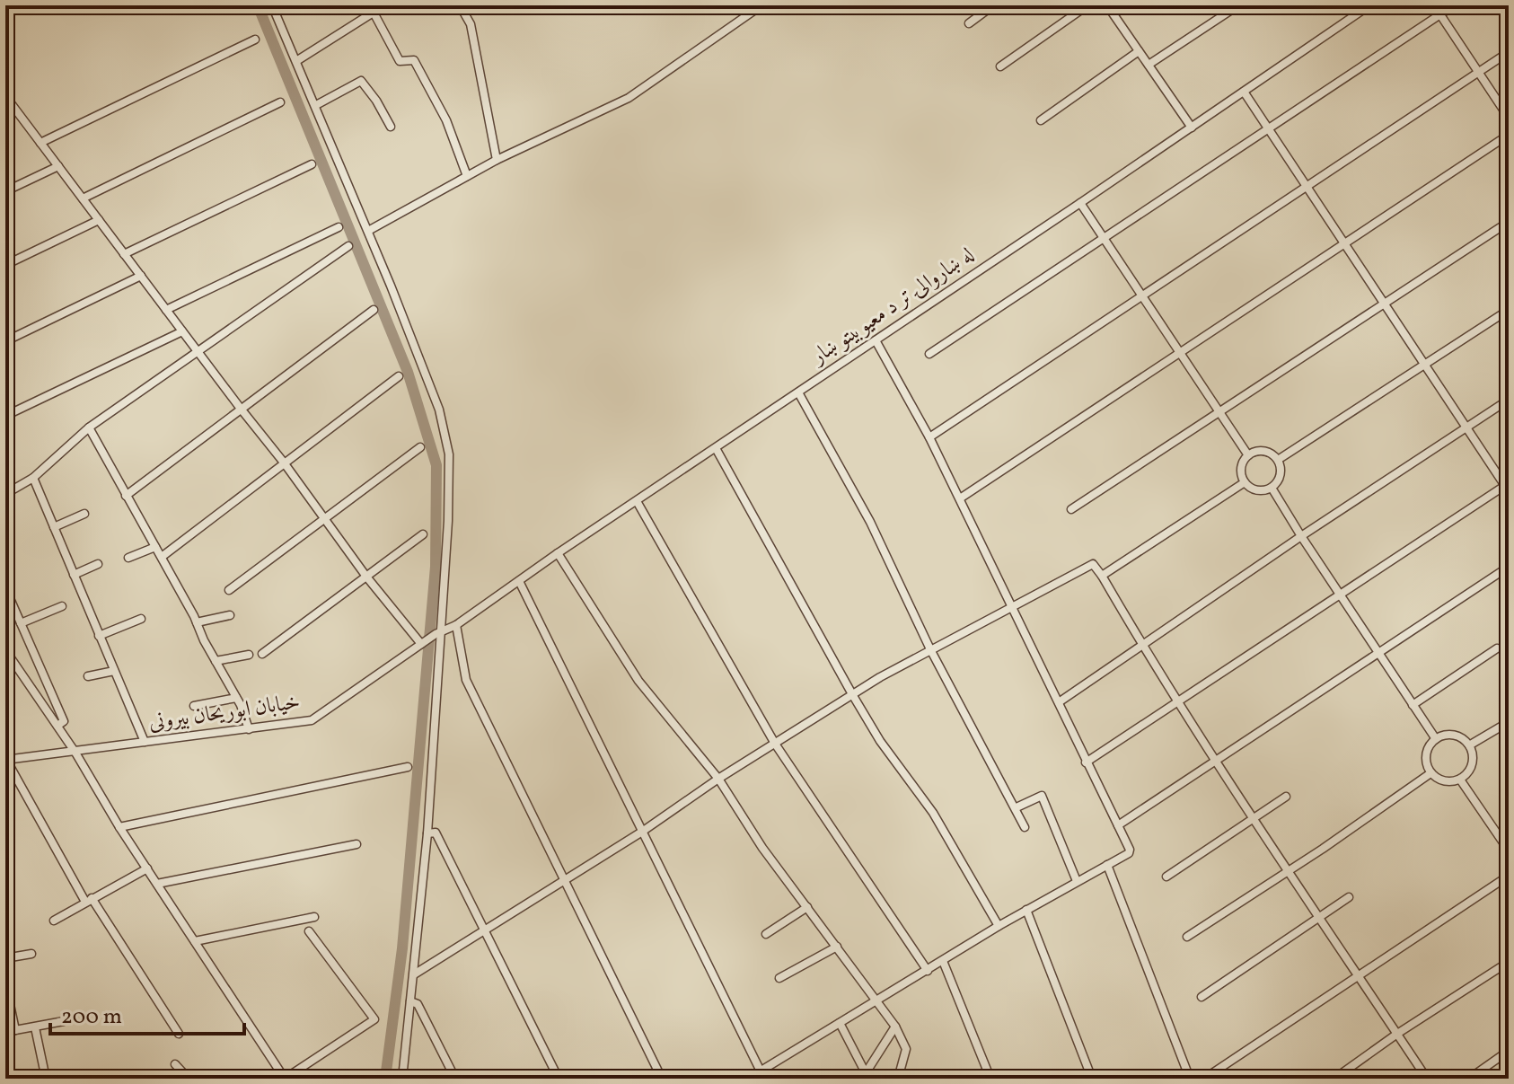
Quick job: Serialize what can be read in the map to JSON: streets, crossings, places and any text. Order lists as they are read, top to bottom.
{
  "streets": {
    "street": ["له ښاروالۍ تر د معیوبیتو ښار", "خیابان ابوریحان بیرونی"]
  },
  "crossings": [
    ["له ښاروالۍ تر د معیوبیتو ښار", "خیابان ابوریحان بیرونی"]
  ],
  "scale_bar": "200 m"
}
